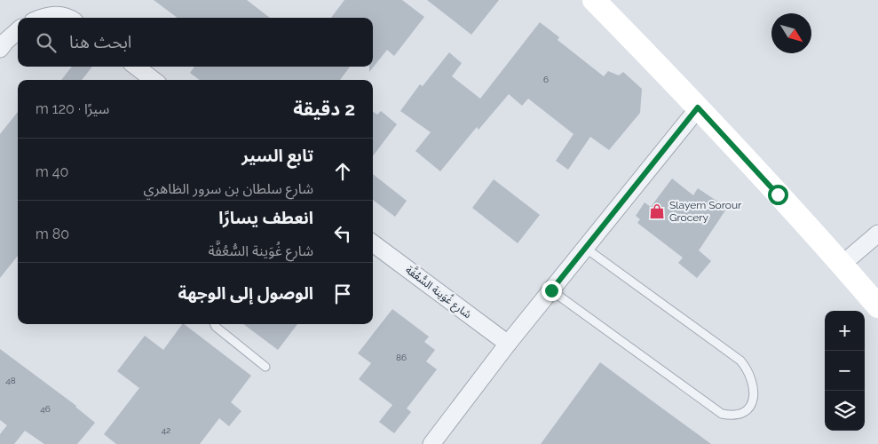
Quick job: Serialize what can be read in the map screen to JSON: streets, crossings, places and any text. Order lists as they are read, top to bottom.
{
  "streets": {
    "street": ["شارع غُوَينة السُّعُفَّة"]
  },
  "places": {
    "shop": ["Slayem Sorour Grocery"]
  },
  "house_numbers": [
    "6",
    "86",
    "48",
    "46",
    "42"
  ],
  "north": "bottom right",
  "page": {
    "search": "ابحث هنا",
    "heading": ["2 دقيقة", "سيرًا · 120 m"],
    "list": [
      ["تابع السير", "شارع سلطان بن سرور الظاهري", "40 m"],
      ["انعطف يسارًا", "شارع غُوَينة السُّعُفَّة", "80 m"],
      "الوصول إلى الوجهة"
    ],
    "map_buttons": ["+", "−"]
  }
}
